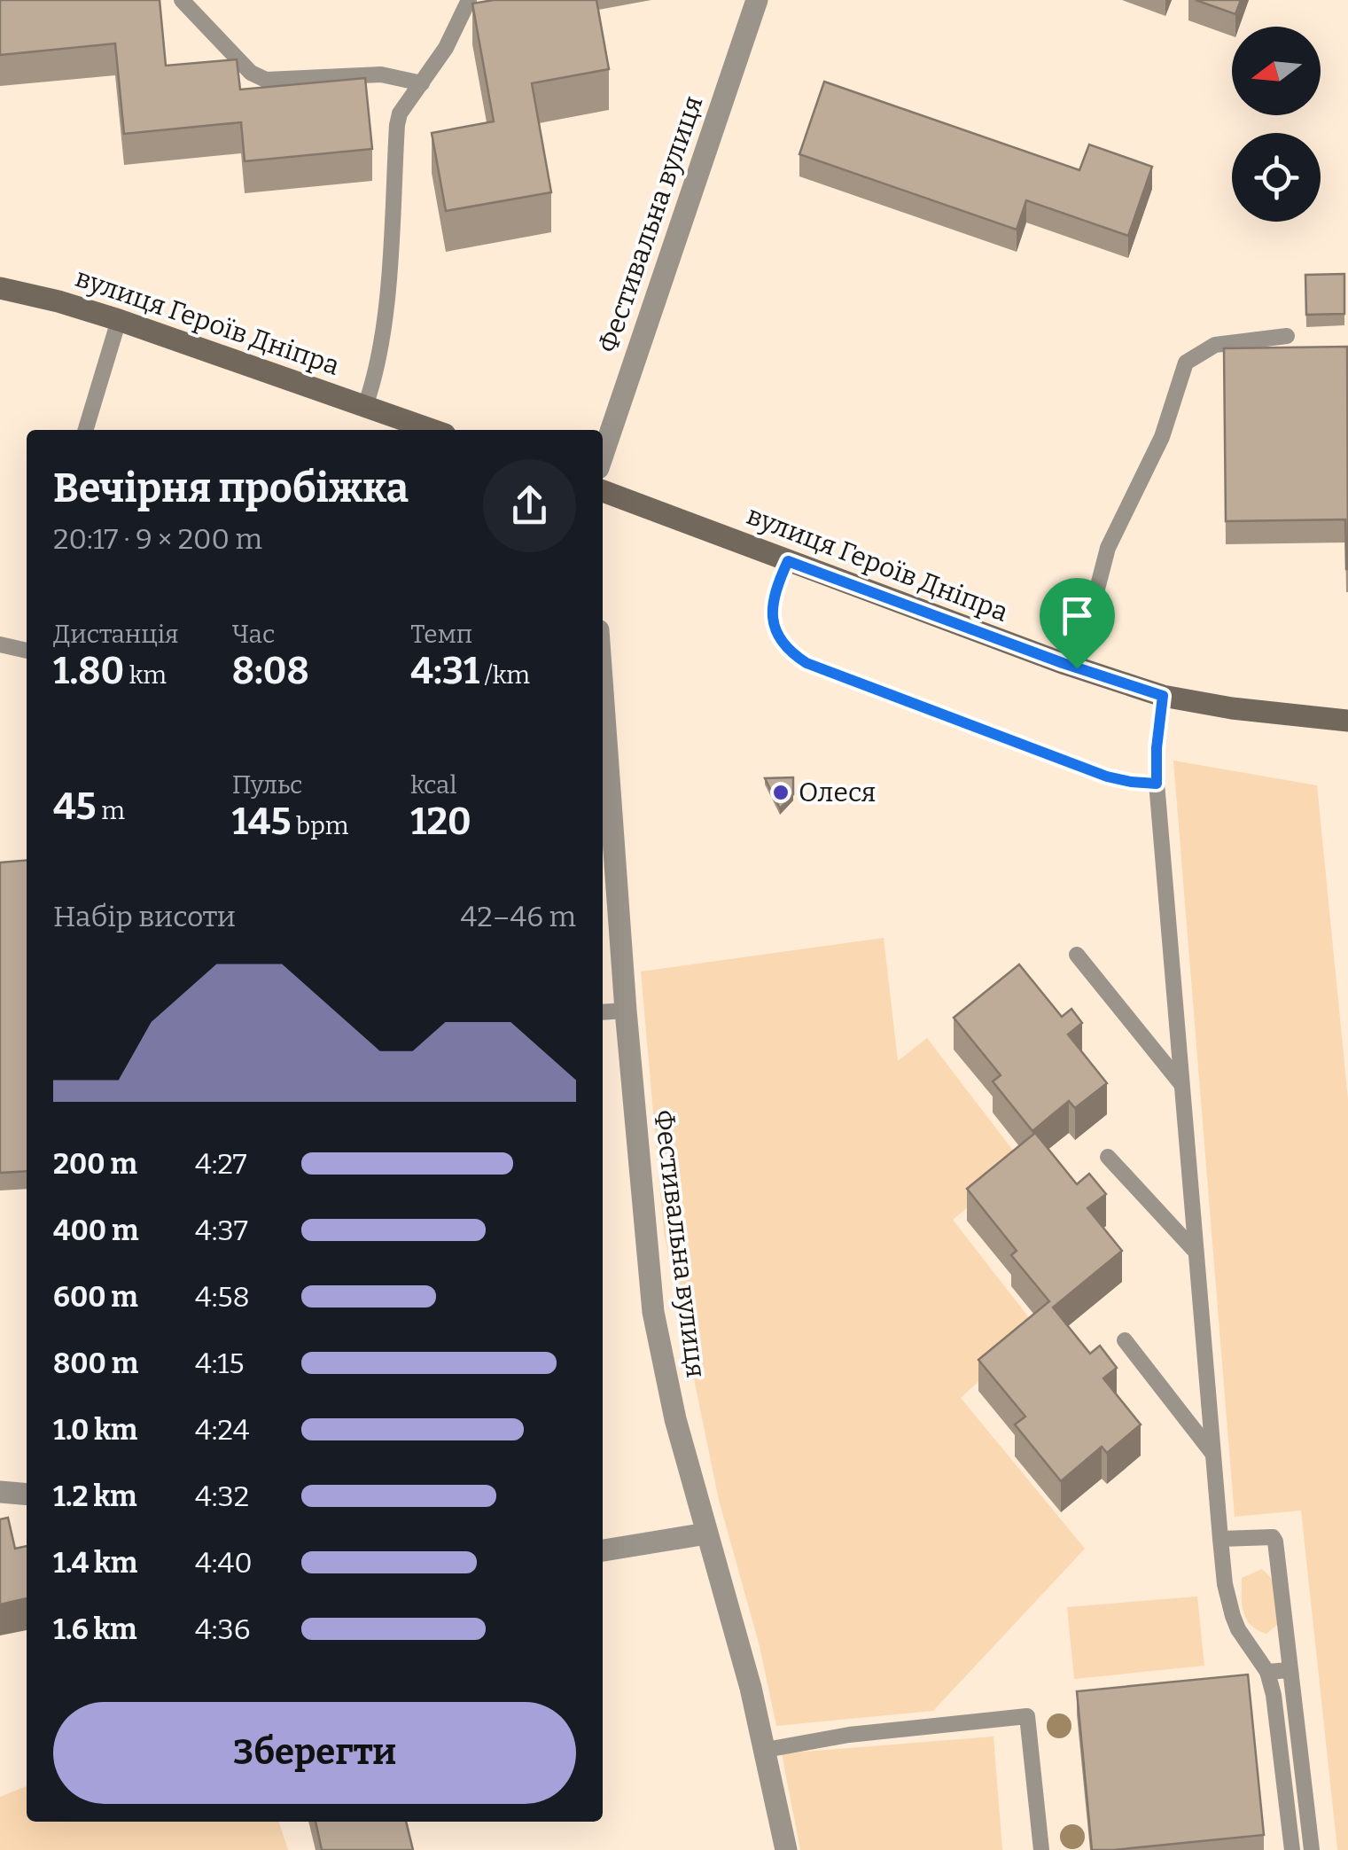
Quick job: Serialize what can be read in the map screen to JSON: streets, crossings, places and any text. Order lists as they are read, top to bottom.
{
  "streets": {
    "street": ["Фестивальна вулиця", "вулиця Героїв Дніпра"]
  },
  "places": ["Олеся"],
  "north": "left",
  "page": {
    "heading": ["Вечірня пробіжка", "20:17 · 9 × 200 m"],
    "stats": [
      ["Дистанція", "1.80 km"],
      ["Час", "8:08"],
      ["Темп", "4:31 /km"],
      ["45 m"],
      ["Пульс", "145 bpm"],
      ["kcal", "120"]
    ],
    "chart": ["Набір висоти", "42–46 m"],
    "list": [
      {
        "name": "200 m",
        "note": "4:27"
      },
      {
        "name": "400 m",
        "note": "4:37"
      },
      {
        "name": "600 m",
        "note": "4:58"
      },
      {
        "name": "800 m",
        "note": "4:15"
      },
      {
        "name": "1.0 km",
        "note": "4:24"
      },
      {
        "name": "1.2 km",
        "note": "4:32"
      },
      {
        "name": "1.4 km",
        "note": "4:40"
      },
      {
        "name": "1.6 km",
        "note": "4:36"
      }
    ],
    "buttons": "Зберегти"
  }
}
